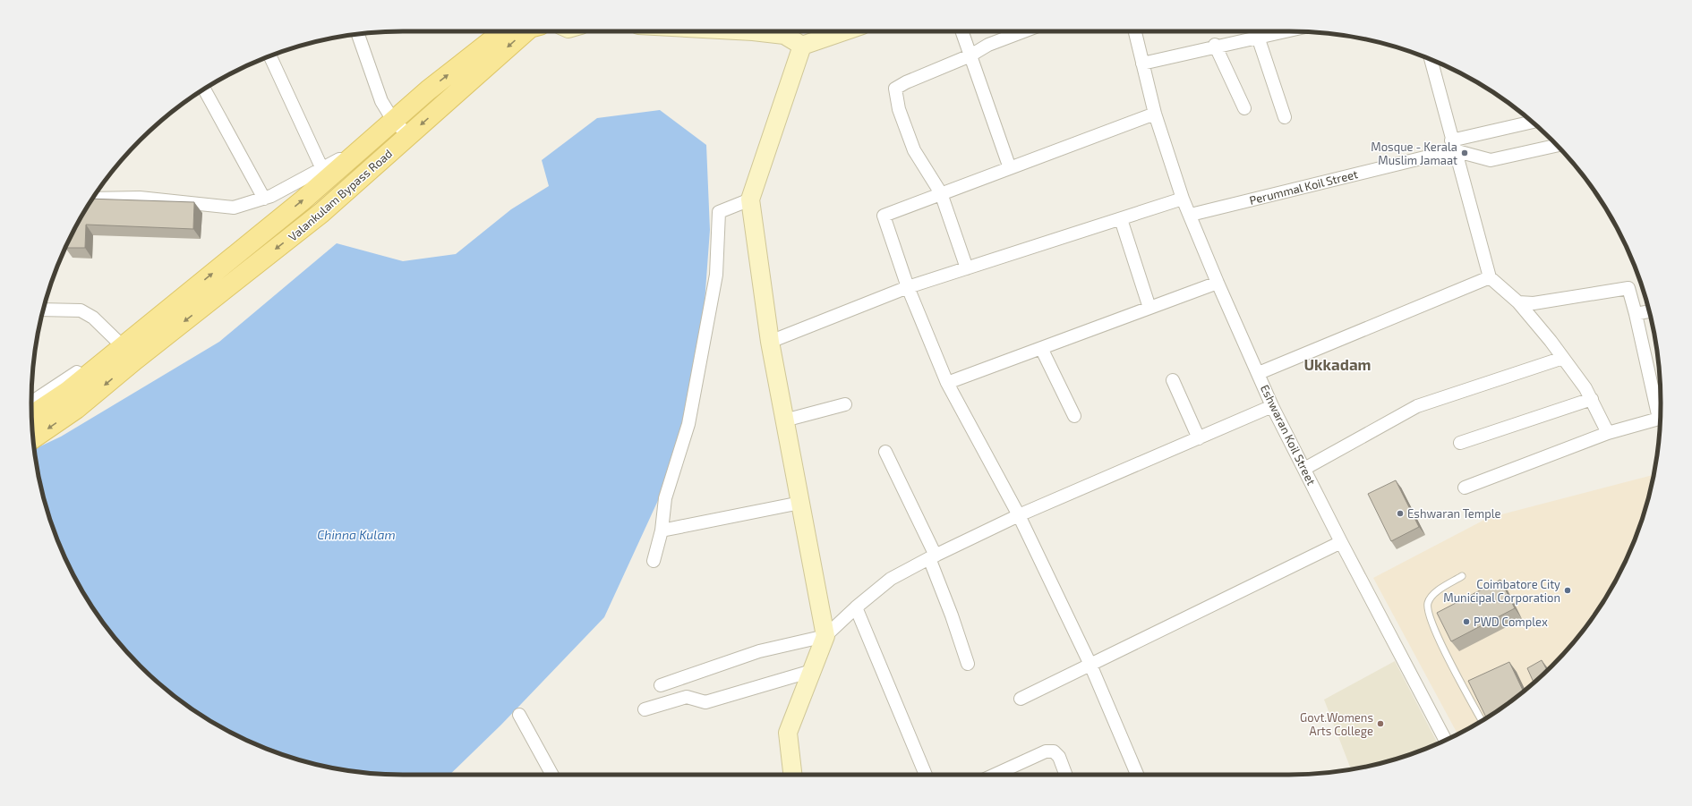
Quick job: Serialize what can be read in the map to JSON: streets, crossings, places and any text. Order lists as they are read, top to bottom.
{
  "streets": {
    "main road": ["Valankulam Bypass Road"],
    "street": ["Perummal Koil Street", "Eshwaran Koil Street"]
  },
  "crossings": [
    ["Perummal Koil Street", "Eshwaran Koil Street"]
  ],
  "districts": ["Ukkadam"],
  "water": ["Chinna Kulam"],
  "places": [
    "Mosque - Kerala Muslim Jamaat",
    "Eshwaran Temple",
    "Coimbatore City Municipal Corporation",
    "PWD Complex",
    "Govt.Womens Arts College"
  ]
}
